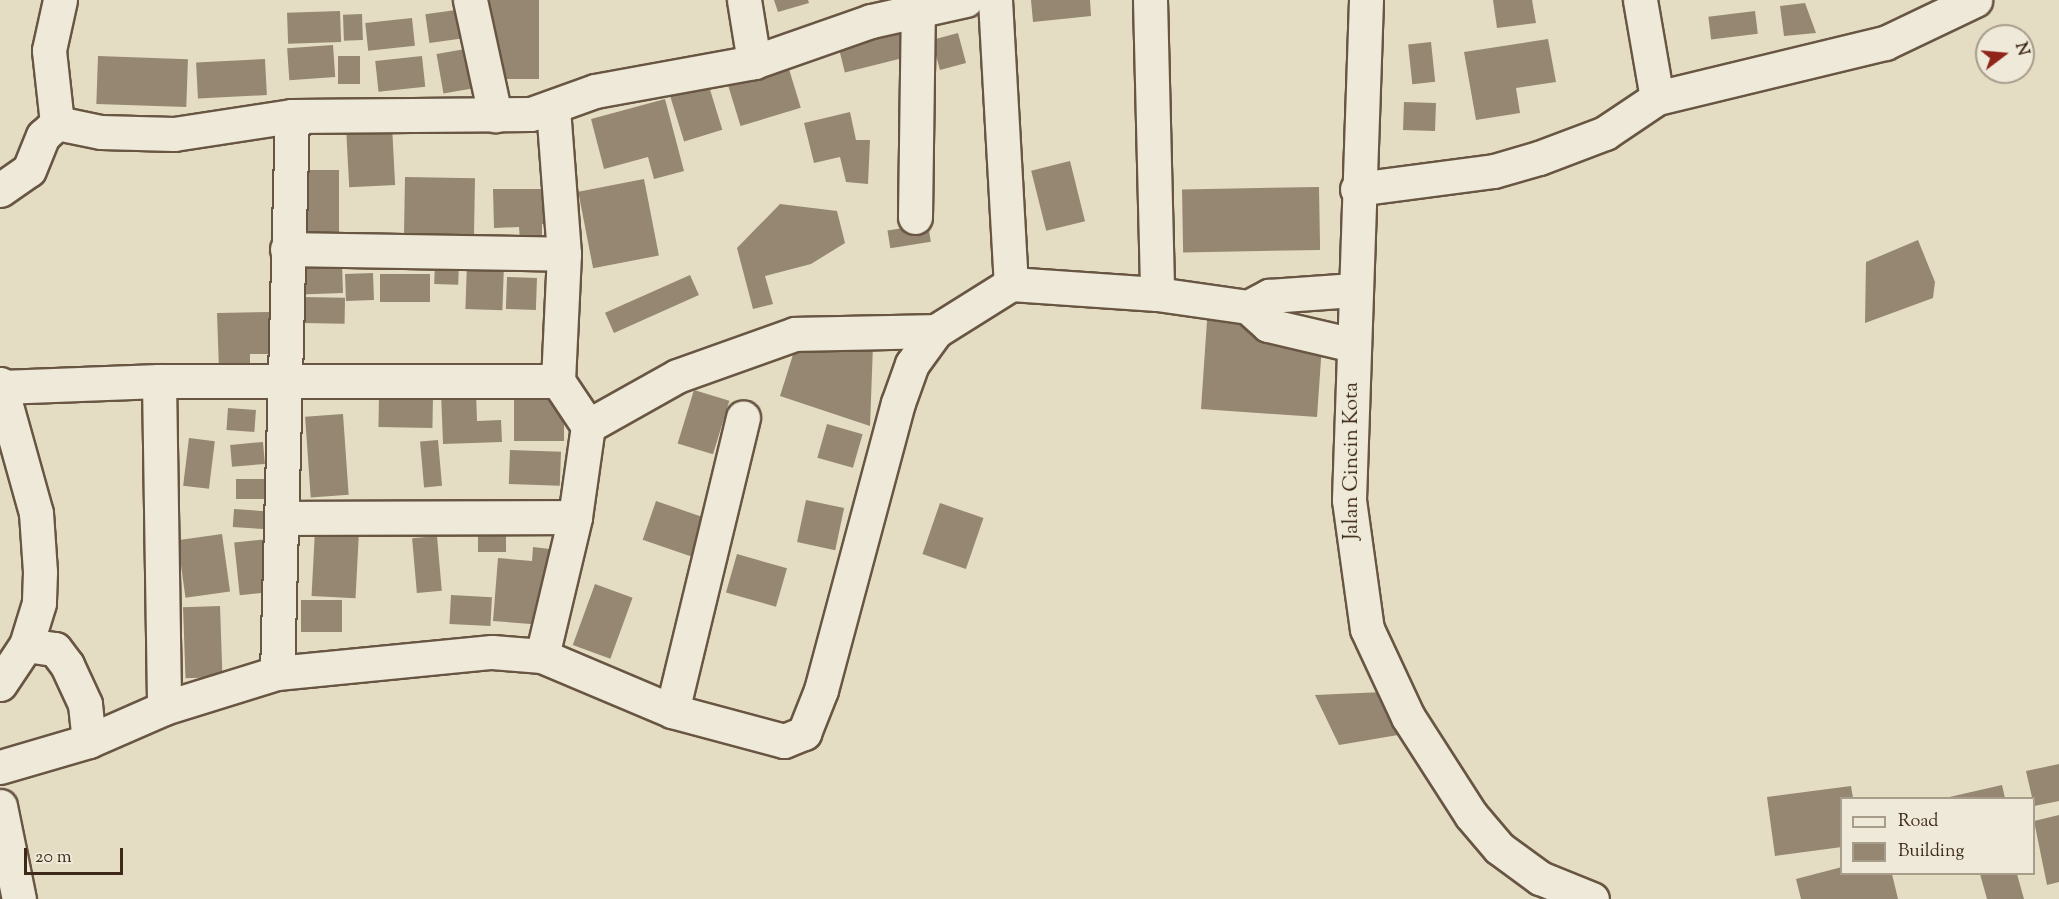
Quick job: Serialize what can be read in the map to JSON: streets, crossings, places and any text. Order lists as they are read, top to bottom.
{
  "streets": {
    "street": ["Jalan Cincin Kota"]
  },
  "legend": ["Road", "Building"],
  "scale_bar": "20 m",
  "north": "right"
}
